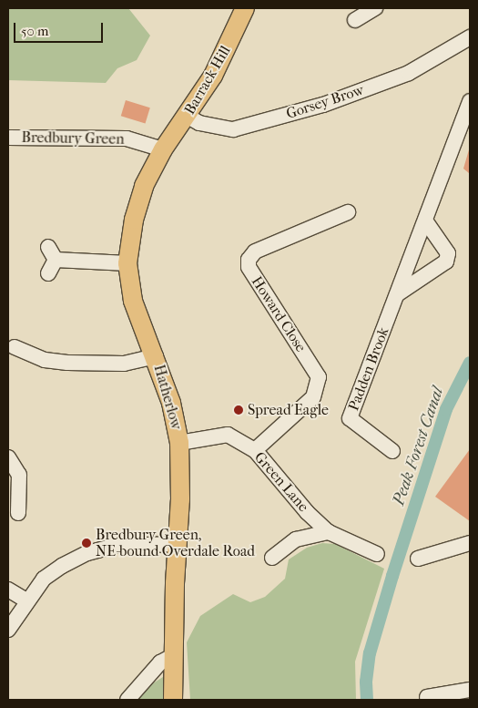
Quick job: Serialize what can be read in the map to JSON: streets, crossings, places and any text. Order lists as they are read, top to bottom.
{
  "streets": {
    "main road": ["Barrack Hill", "Hatherlow"],
    "street": [
      "Gorsey Brow",
      "Bredbury Green",
      "Howard Close",
      "Padden Brook",
      "Green Lane"
    ]
  },
  "crossings": [
    ["Barrack Hill", "Gorsey Brow"],
    ["Barrack Hill", "Bredbury Green"],
    ["Barrack Hill", "Hatherlow"],
    ["Bredbury Green", "Hatherlow"],
    ["Howard Close", "Green Lane"],
    ["Hatherlow", "Green Lane"]
  ],
  "water": ["Peak Forest Canal"],
  "places": ["Spread Eagle", "Bredbury Green, NE-bound Overdale Road"],
  "scale_bar": "50 m"
}
